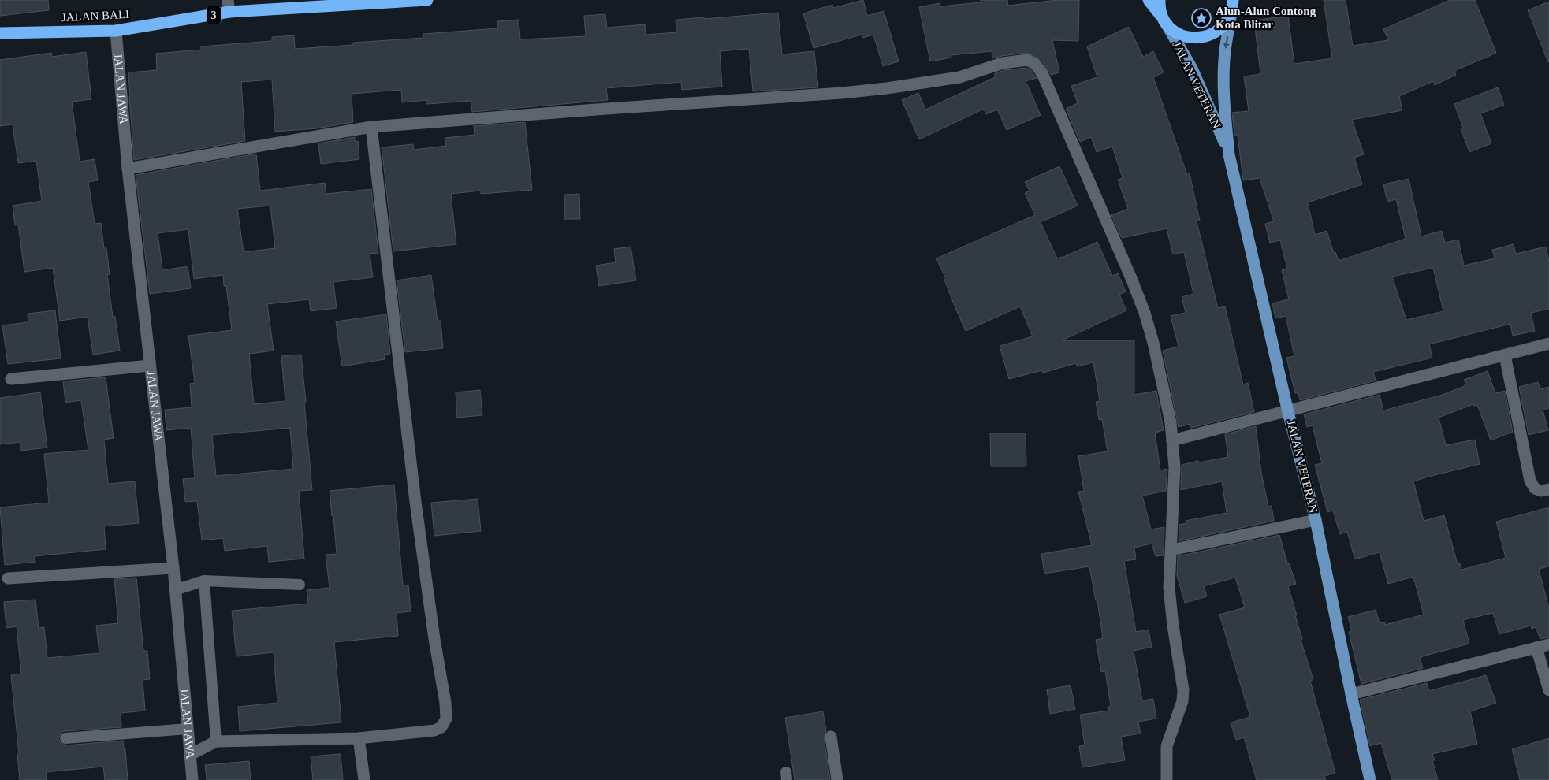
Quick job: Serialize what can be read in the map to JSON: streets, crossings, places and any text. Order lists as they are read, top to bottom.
{
  "streets": {
    "highway": ["3", "JALAN BALI"],
    "main road": ["JALAN VETERAN"],
    "street": ["JALAN JAWA"]
  },
  "crossings": [
    ["JALAN BALI", "JALAN JAWA"]
  ],
  "places": {
    "place": ["Alun-Alun Contong Kota Blitar"]
  }
}
